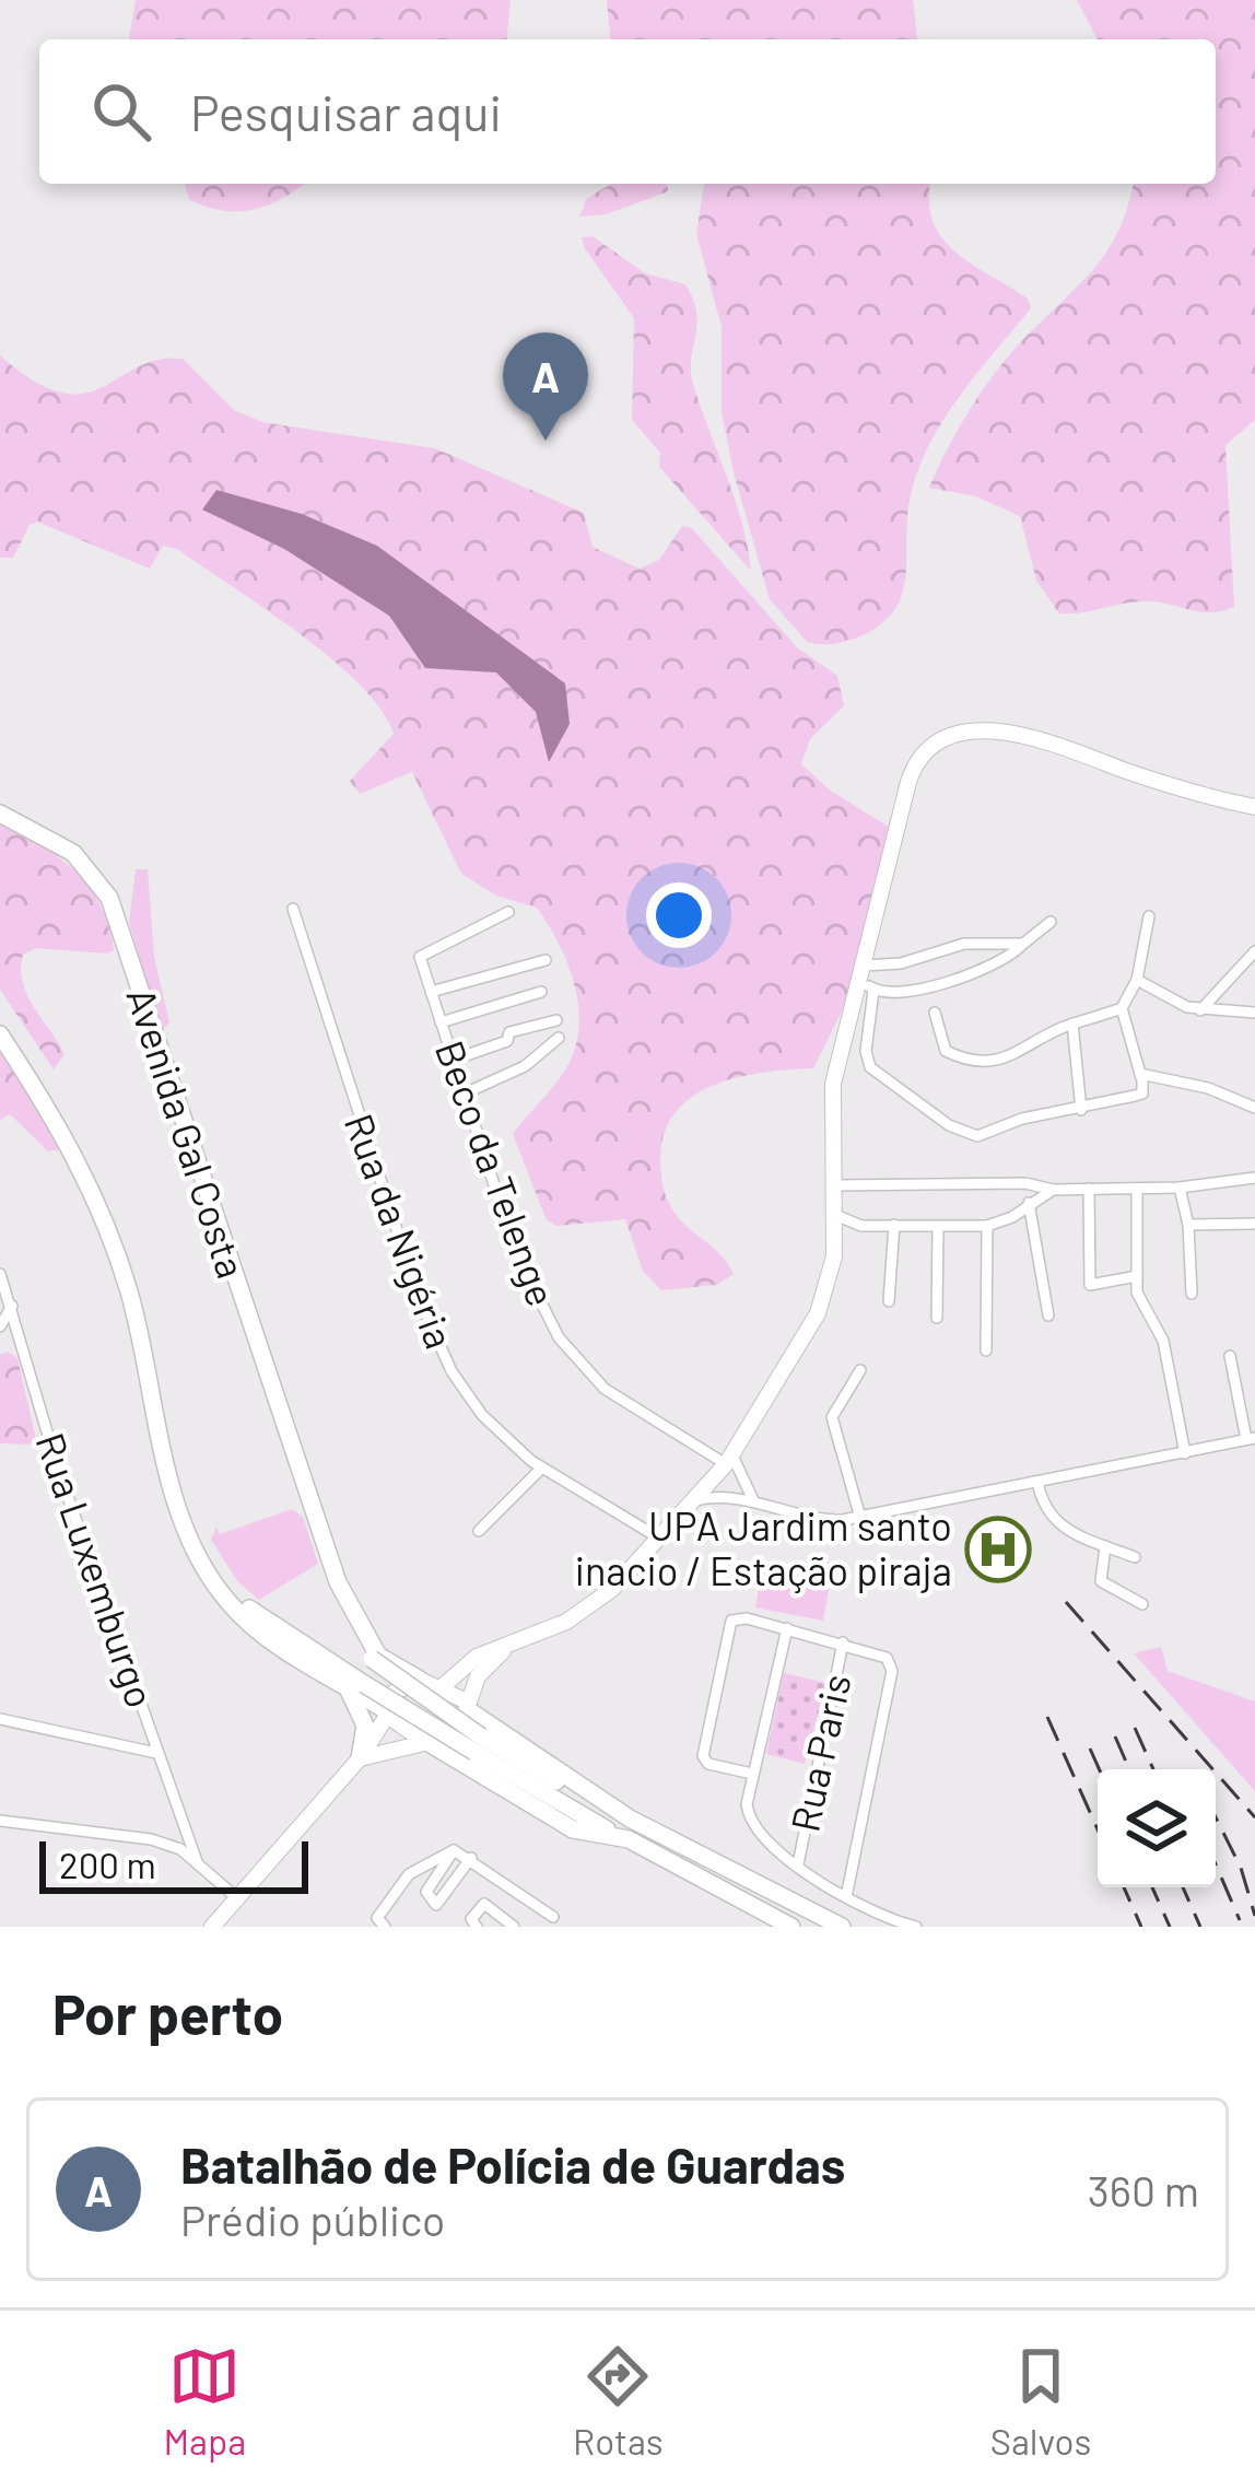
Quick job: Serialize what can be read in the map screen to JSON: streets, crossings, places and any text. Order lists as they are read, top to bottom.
{
  "streets": {
    "main road": ["Avenida Gal Costa"],
    "street": [
      "Beco da Telenge",
      "Rua da Nigéria",
      "Rua Luxemburgo",
      "Rua Paris"
    ]
  },
  "places": {
    "hospital": ["UPA Jardim santo inacio / Estação piraja"]
  },
  "scale_bar": "200 m",
  "page": {
    "search": "Pesquisar aqui",
    "pins": "A",
    "scale": "200 m",
    "heading": "Por perto",
    "list": [
      {
        "mark": "A",
        "name": "Batalhão de Polícia de Guardas",
        "note": "Prédio público",
        "value": "360 m"
      }
    ],
    "nav": ["Mapa", "Rotas", "Salvos"]
  }
}
